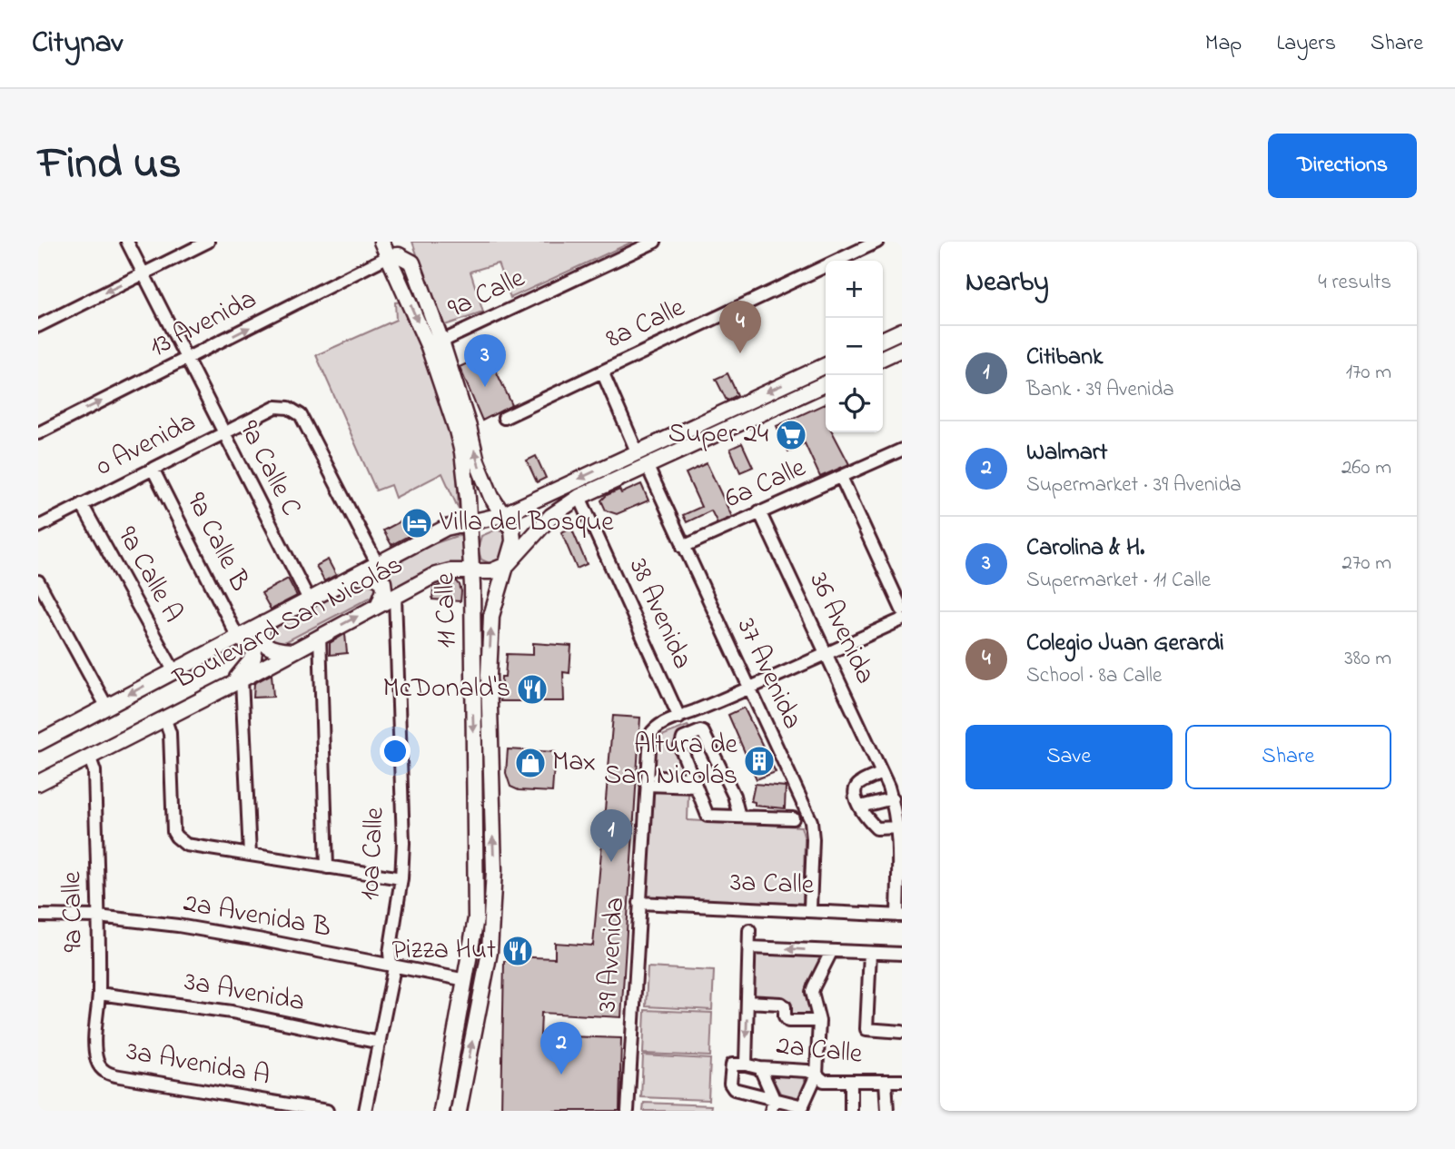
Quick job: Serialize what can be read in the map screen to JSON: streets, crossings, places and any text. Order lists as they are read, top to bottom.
{
  "streets": {
    "main road": ["11 Calle", "Boulevard San Nicolás"],
    "street": [
      "9a Calle",
      "13 Avenida",
      "8a Calle",
      "0 Avenida",
      "9a Calle C",
      "6a Calle",
      "9a Calle B",
      "9a Calle A",
      "38 Avenida",
      "36 Avenida",
      "37 Avenida",
      "10a Calle",
      "3a Calle",
      "2a Avenida B",
      "39 Avenida",
      "3a Avenida",
      "2a Calle",
      "3a Avenida A"
    ]
  },
  "crossings": [
    ["9a Calle", "11 Calle"],
    ["9a Calle", "Boulevard San Nicolás"],
    ["9a Calle", "2a Avenida B"],
    ["9a Calle", "3a Avenida"],
    ["9a Calle", "3a Avenida A"],
    ["13 Avenida", "9a Calle C"],
    ["13 Avenida", "11 Calle"],
    ["0 Avenida", "9a Calle C"],
    ["0 Avenida", "9a Calle B"],
    ["0 Avenida", "9a Calle A"],
    ["0 Avenida", "Boulevard San Nicolás"],
    ["9a Calle C", "Boulevard San Nicolás"],
    ["6a Calle", "36 Avenida"],
    ["6a Calle", "37 Avenida"],
    ["9a Calle B", "Boulevard San Nicolás"],
    ["9a Calle A", "Boulevard San Nicolás"],
    ["11 Calle", "Boulevard San Nicolás"],
    ["11 Calle", "2a Avenida B"],
    ["38 Avenida", "39 Avenida"],
    ["Boulevard San Nicolás", "10a Calle"],
    ["36 Avenida", "3a Calle"],
    ["37 Avenida", "3a Calle"],
    ["10a Calle", "2a Avenida B"],
    ["10a Calle", "3a Avenida"],
    ["3a Calle", "39 Avenida"]
  ],
  "places": {
    "supermarket": ["Super 24"],
    "hotel": ["Villa del Bosque"],
    "restaurant": ["McDonald's", "Pizza Hut"],
    "building": ["Altura de San Nicolás"],
    "shop": ["Max"]
  },
  "page": {
    "header": "Citynav",
    "nav": ["Map", "Layers", "Share"],
    "title": "Find us",
    "buttons": [
      "Directions",
      ["Save", "Share"]
    ],
    "heading": ["Nearby", "4 results"],
    "map_buttons": ["+", "−"],
    "pins": [
      "4",
      "3",
      "1",
      "2"
    ],
    "list": [
      {
        "mark": "1",
        "name": "Citibank",
        "note": "Bank · 39 Avenida",
        "value": "170 m"
      },
      {
        "mark": "2",
        "name": "Walmart",
        "note": "Supermarket · 39 Avenida",
        "value": "260 m"
      },
      {
        "mark": "3",
        "name": "Carolina & H.",
        "note": "Supermarket · 11 Calle",
        "value": "270 m"
      },
      {
        "mark": "4",
        "name": "Colegio Juan Gerardi",
        "note": "School · 8a Calle",
        "value": "380 m"
      }
    ]
  }
}
